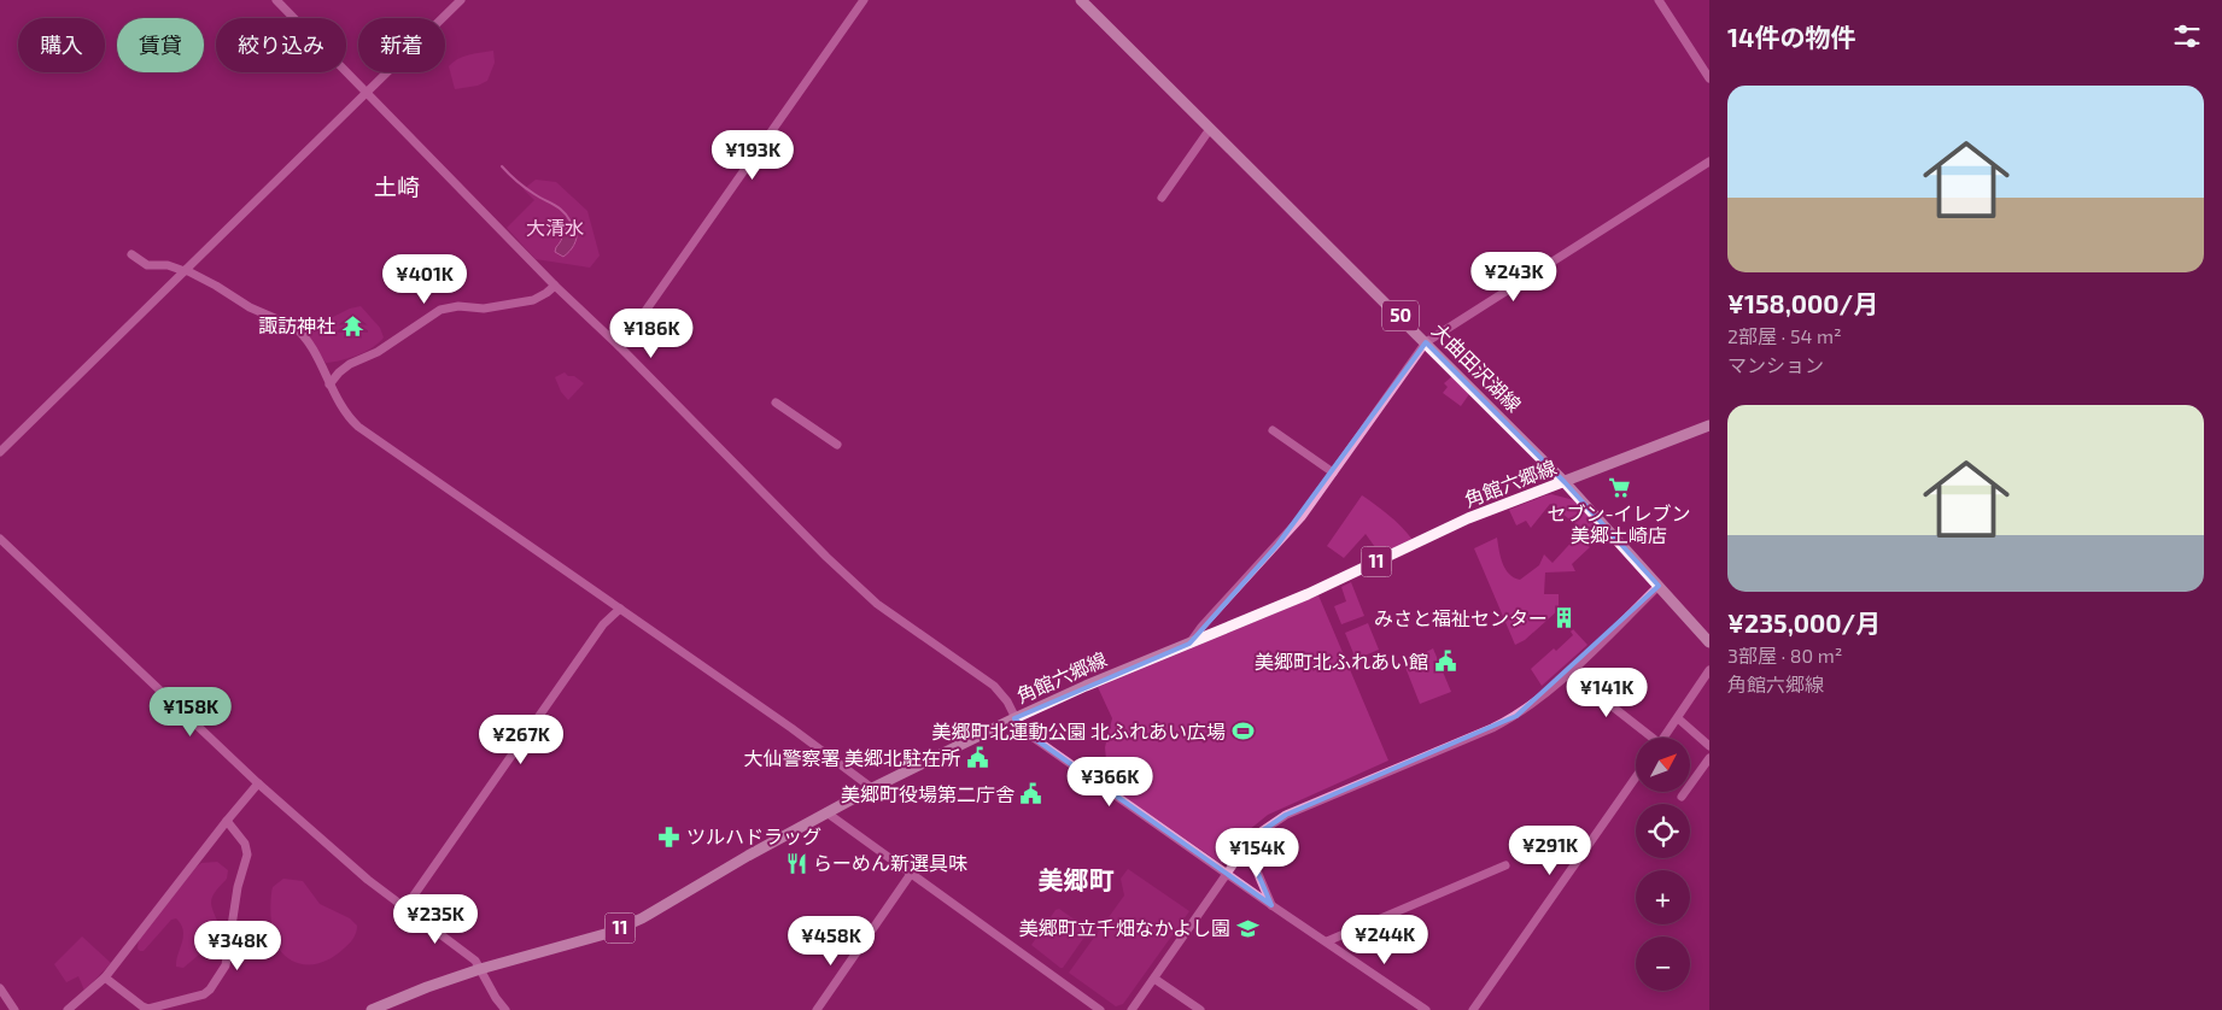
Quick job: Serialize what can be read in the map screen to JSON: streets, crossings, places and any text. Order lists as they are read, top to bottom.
{
  "streets": {
    "main road": [
      "50",
      "大曲田沢湖線",
      "角館六郷線",
      "11"
    ]
  },
  "crossings": [
    ["大曲田沢湖線", "角館六郷線"]
  ],
  "districts": ["土崎", "美郷町"],
  "parks": ["大清水"],
  "places": {
    "temple": ["諏訪神社"],
    "supermarket": ["セブン-イレブン 美郷土崎店"],
    "building": ["みさと福祉センター"],
    "public building": ["美郷町北ふれあい館", "大仙警察署 美郷北駐在所", "美郷町役場第二庁舎"],
    "sports": ["美郷町北運動公園 北ふれあい広場"],
    "pharmacy": ["ツルハドラッグ"],
    "restaurant": ["らーめん新選具味"],
    "school or university": ["美郷町立千畑なかよし園"]
  },
  "north": "top right",
  "page": {
    "heading": "14件の物件",
    "chip": [
      "購入",
      "賃貸",
      "絞り込み",
      "新着"
    ],
    "list": [
      {
        "name": "¥158,000/月",
        "note": "2部屋 · 54 m² · マンション"
      },
      {
        "name": "¥235,000/月",
        "note": "3部屋 · 80 m² · 角館六郷線"
      }
    ],
    "price": [
      "¥193K",
      "¥243K",
      "¥401K",
      "¥186K",
      "¥141K",
      "¥158K",
      "¥267K",
      "¥366K",
      "¥291K",
      "¥154K",
      "¥235K",
      "¥244K",
      "¥458K",
      "¥348K"
    ],
    "map_buttons": ["+", "−"]
  }
}
